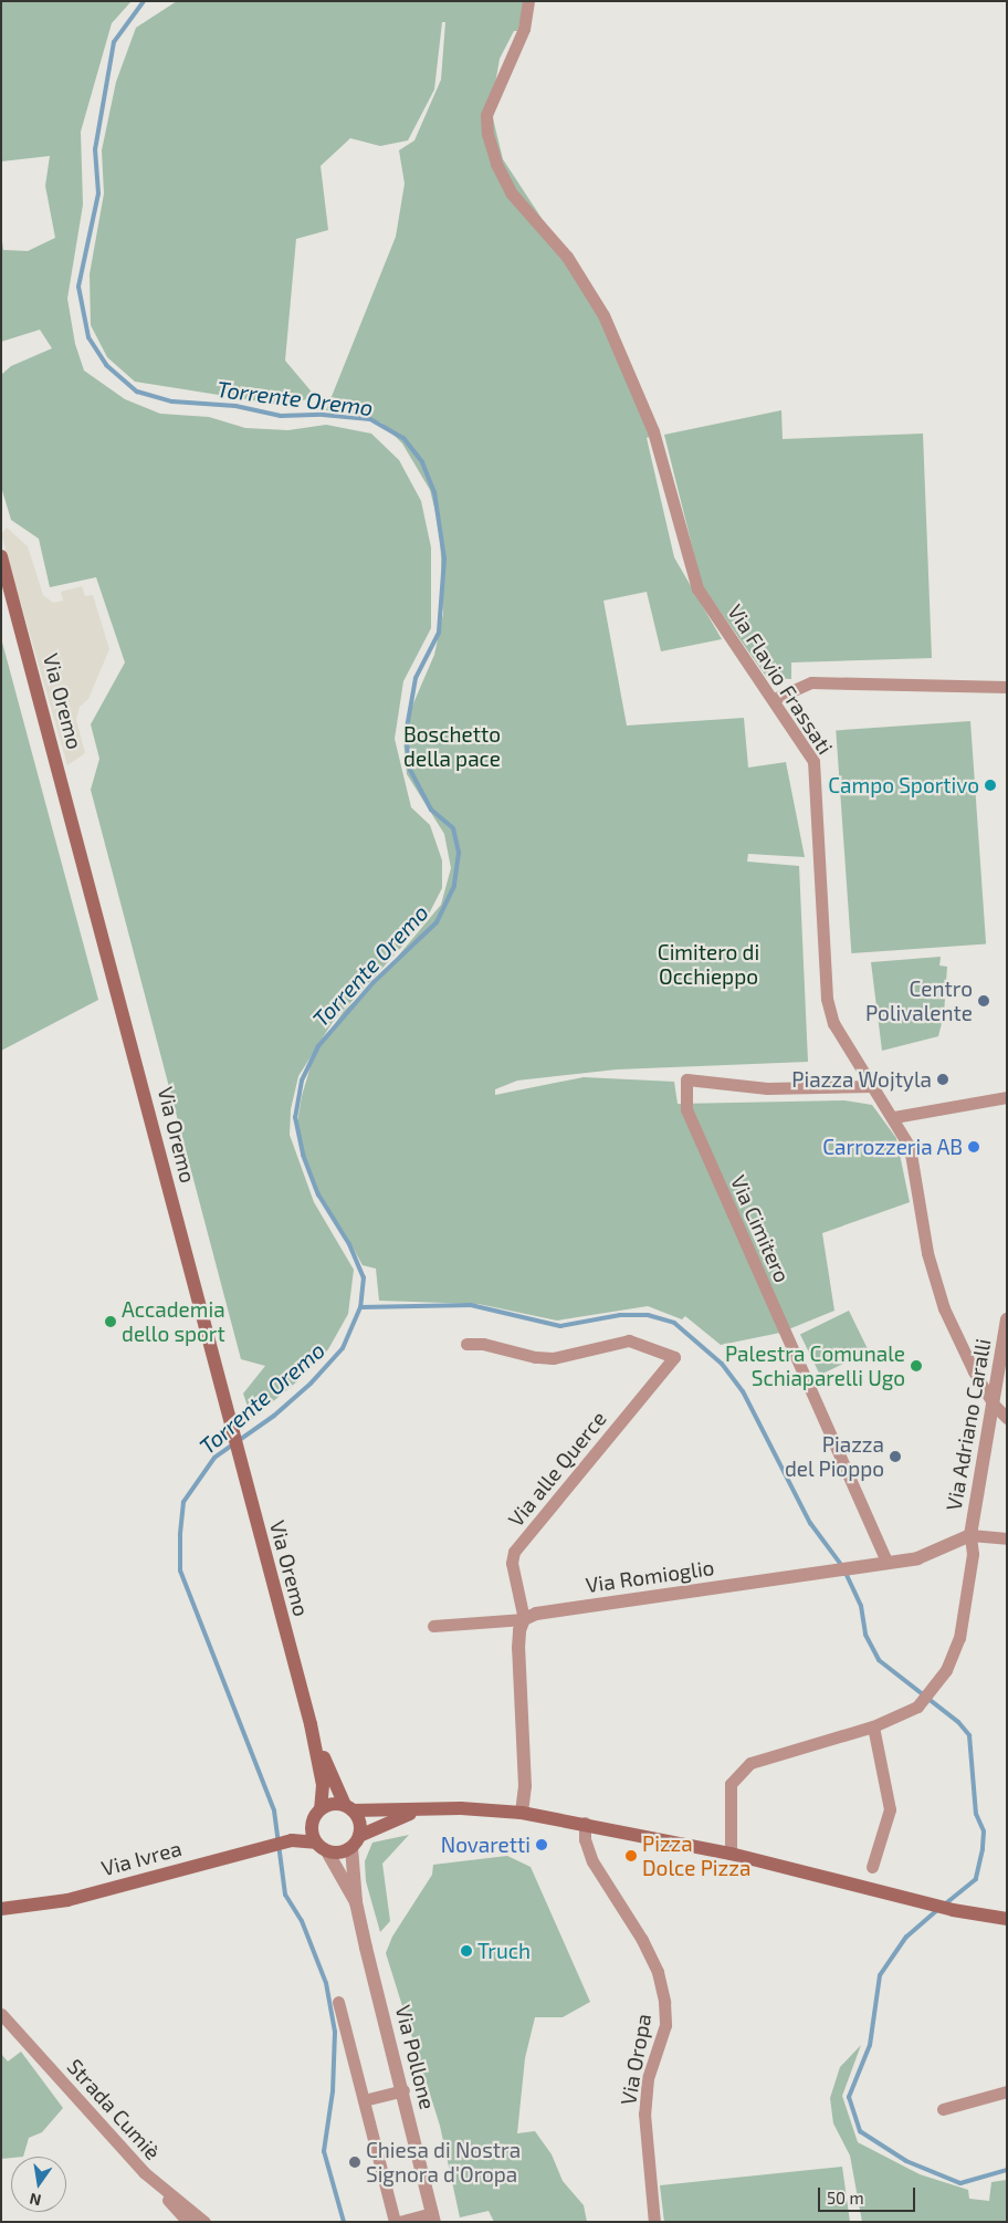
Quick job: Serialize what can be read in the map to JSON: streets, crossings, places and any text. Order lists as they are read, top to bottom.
{
  "streets": {
    "main road": ["Via Oremo", "Via Ivrea"],
    "street": [
      "Via Flavio Frassati",
      "Via Cimitero",
      "Via Adriano Caralli",
      "Via alle Querce",
      "Via Romioglio",
      "Via Pollone",
      "Via Oropa",
      "Strada Cumiè"
    ]
  },
  "crossings": [
    ["Via Flavio Frassati", "Via Cimitero"],
    ["Via Flavio Frassati", "Via Adriano Caralli"],
    ["Via Oremo", "Via Ivrea"],
    ["Via Oremo", "Via Pollone"],
    ["Via Cimitero", "Via Romioglio"],
    ["Via Adriano Caralli", "Via Romioglio"],
    ["Via alle Querce", "Via Romioglio"],
    ["Via Ivrea", "Via Pollone"]
  ],
  "water": ["Torrente Oremo"],
  "parks": ["Boschetto della pace", "Cimitero di Occhieppo"],
  "places": [
    "Campo Sportivo",
    "Centro Polivalente",
    "Piazza Wojtyla",
    "Carrozzeria AB",
    "Accademia dello sport",
    "Palestra Comunale Schiaparelli Ugo",
    "Piazza del Pioppo",
    "Novaretti",
    "Pizza Dolce Pizza",
    "Truch",
    "Chiesa di Nostra Signora d'Oropa"
  ],
  "scale_bar": "50 m",
  "north": "bottom"
}
